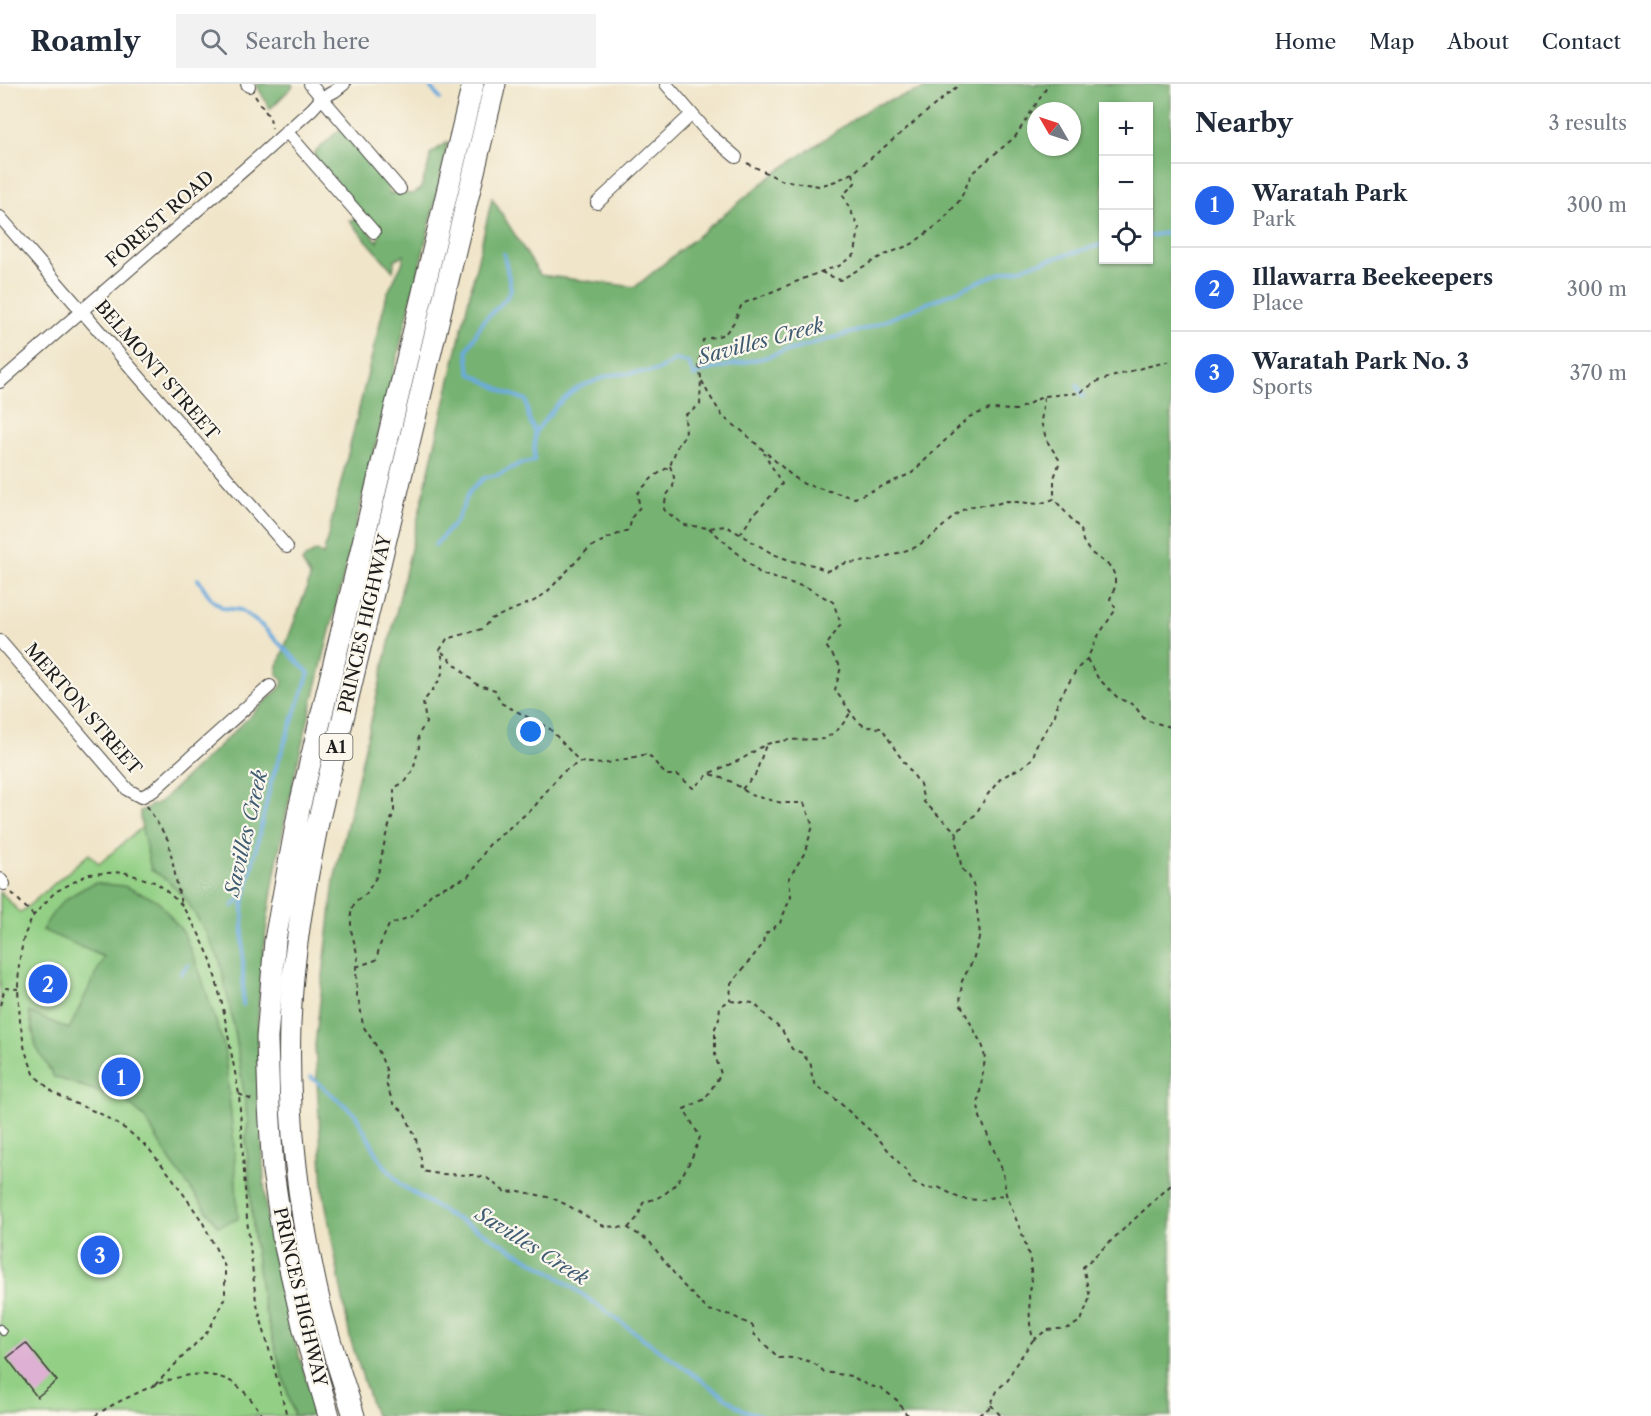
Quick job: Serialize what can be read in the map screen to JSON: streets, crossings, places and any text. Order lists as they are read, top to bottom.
{
  "streets": {
    "highway": ["PRINCES HIGHWAY", "A1"],
    "street": ["FOREST ROAD", "BELMONT STREET", "MERTON STREET"]
  },
  "crossings": [
    ["FOREST ROAD", "BELMONT STREET"]
  ],
  "water": ["Savilles Creek"],
  "north": "top left",
  "page": {
    "header": "Roamly",
    "search": "Search here",
    "nav": [
      "Home",
      "Map",
      "About",
      "Contact"
    ],
    "heading": ["Nearby", "3 results"],
    "map_buttons": ["+", "−"],
    "list": [
      {
        "mark": "1",
        "name": "Waratah Park",
        "note": "Park",
        "value": "300 m"
      },
      {
        "mark": "2",
        "name": "Illawarra Beekeepers",
        "note": "Place",
        "value": "300 m"
      },
      {
        "mark": "3",
        "name": "Waratah Park No. 3",
        "note": "Sports",
        "value": "370 m"
      }
    ],
    "pins": ["2", "1", "3"]
  }
}
